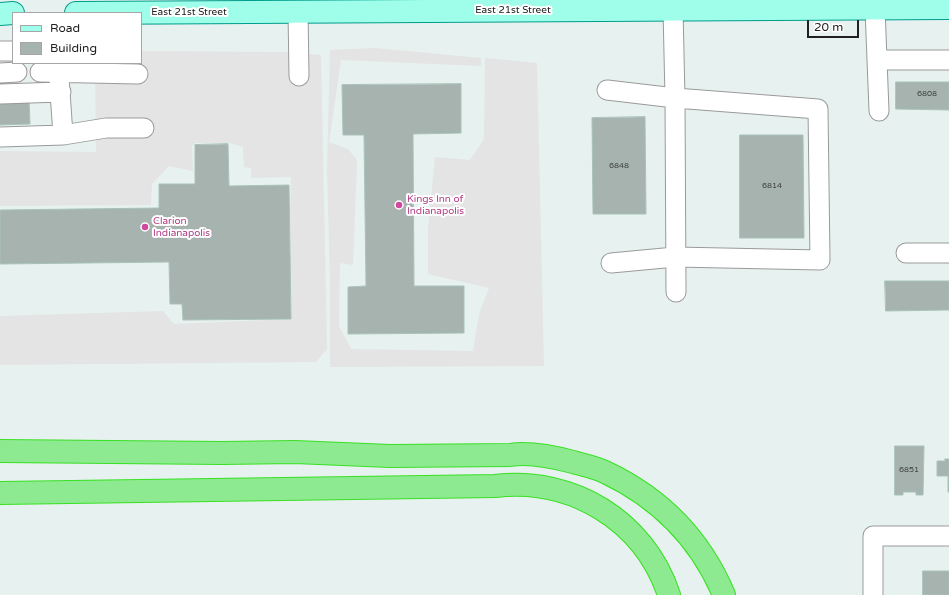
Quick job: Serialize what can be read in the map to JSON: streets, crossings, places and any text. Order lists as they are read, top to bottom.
{
  "streets": {
    "main road": ["East 21st Street"]
  },
  "places": ["Kings Inn of Indianapolis", "Clarion Indianapolis"],
  "house_numbers": [
    "6808",
    "6848",
    "6814",
    "6851"
  ],
  "legend": ["Road", "Building"],
  "scale_bar": "20 m"
}
